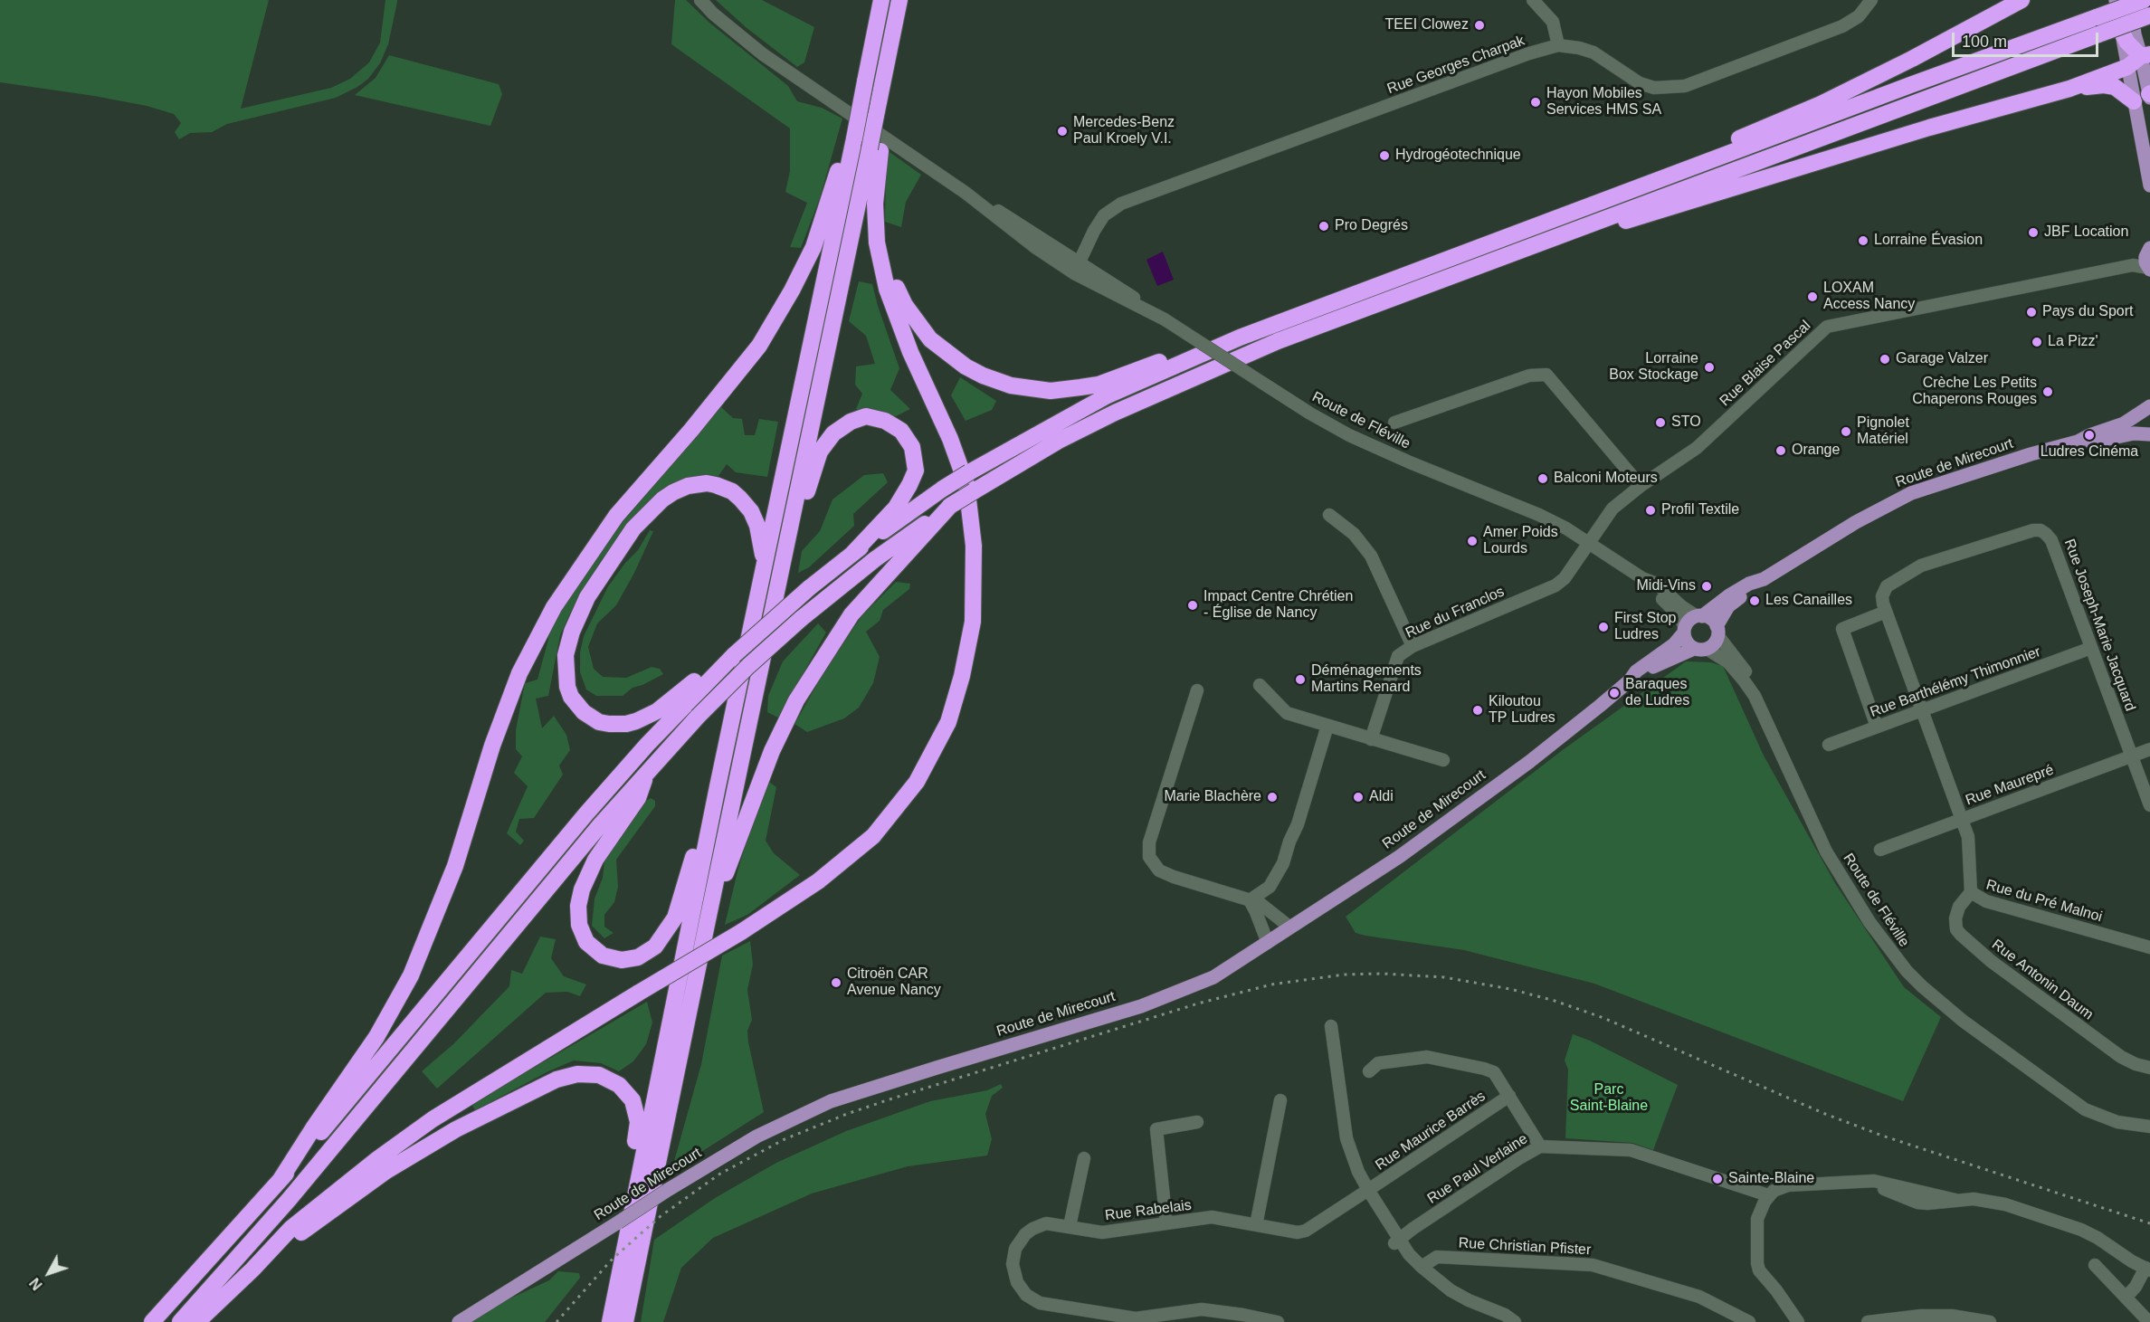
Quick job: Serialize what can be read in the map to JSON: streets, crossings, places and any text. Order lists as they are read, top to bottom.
{
  "streets": {
    "main road": ["Route de Mirecourt"],
    "street": [
      "Rue Georges Charpak",
      "Rue Blaise Pascal",
      "Route de Fléville",
      "Rue du Franclos",
      "Rue Joseph-Marie Jacquard",
      "Rue Barthélémy Thimonnier",
      "Rue Maurepré",
      "Rue du Pré Malnoi",
      "Rue Antonin Daum",
      "Rue Maurice Barrès",
      "Rue Paul Verlaine",
      "Rue Rabelais",
      "Rue Christian Pfister"
    ]
  },
  "crossings": [
    ["Rue Georges Charpak", "Route de Fléville"],
    ["Rue Blaise Pascal", "Route de Fléville"],
    ["Rue Blaise Pascal", "Rue du Franclos"],
    ["Route de Fléville", "Route de Mirecourt"],
    ["Route de Fléville", "Rue du Franclos"],
    ["Rue Joseph-Marie Jacquard", "Rue Barthélémy Thimonnier"],
    ["Rue Joseph-Marie Jacquard", "Rue Maurepré"],
    ["Rue Joseph-Marie Jacquard", "Rue du Pré Malnoi"],
    ["Rue Maurepré", "Rue du Pré Malnoi"],
    ["Rue du Pré Malnoi", "Rue Antonin Daum"],
    ["Rue Maurice Barrès", "Rue Rabelais"]
  ],
  "parks": ["Parc Saint-Blaine"],
  "places": [
    "TEEI Clowez",
    "Hayon Mobiles Services HMS SA",
    "Mercedes-Benz Paul Kroely V.I.",
    "Hydrogéotechnique",
    "Pro Degrés",
    "JBF Location",
    "Lorraine Évasion",
    "LOXAM Access Nancy",
    "Pays du Sport",
    "La Pizz'",
    "Garage Valzer",
    "Lorraine Box Stockage",
    "Crèche Les Petits Chaperons Rouges",
    "STO",
    "Pignolet Matériel",
    "Ludres Cinéma",
    "Orange",
    "Balconi Moteurs",
    "Profil Textile",
    "Amer Poids Lourds",
    "Midi-Vins",
    "Les Canailles",
    "Impact Centre Chrétien - Église de Nancy",
    "First Stop Ludres",
    "Déménagements Martins Renard",
    "Baraques de Ludres",
    "Kiloutou TP Ludres",
    "Marie Blachère",
    "Aldi",
    "Citroën CAR Avenue Nancy",
    "Sainte-Blaine"
  ],
  "scale_bar": "100 m",
  "north": "bottom left"
}
